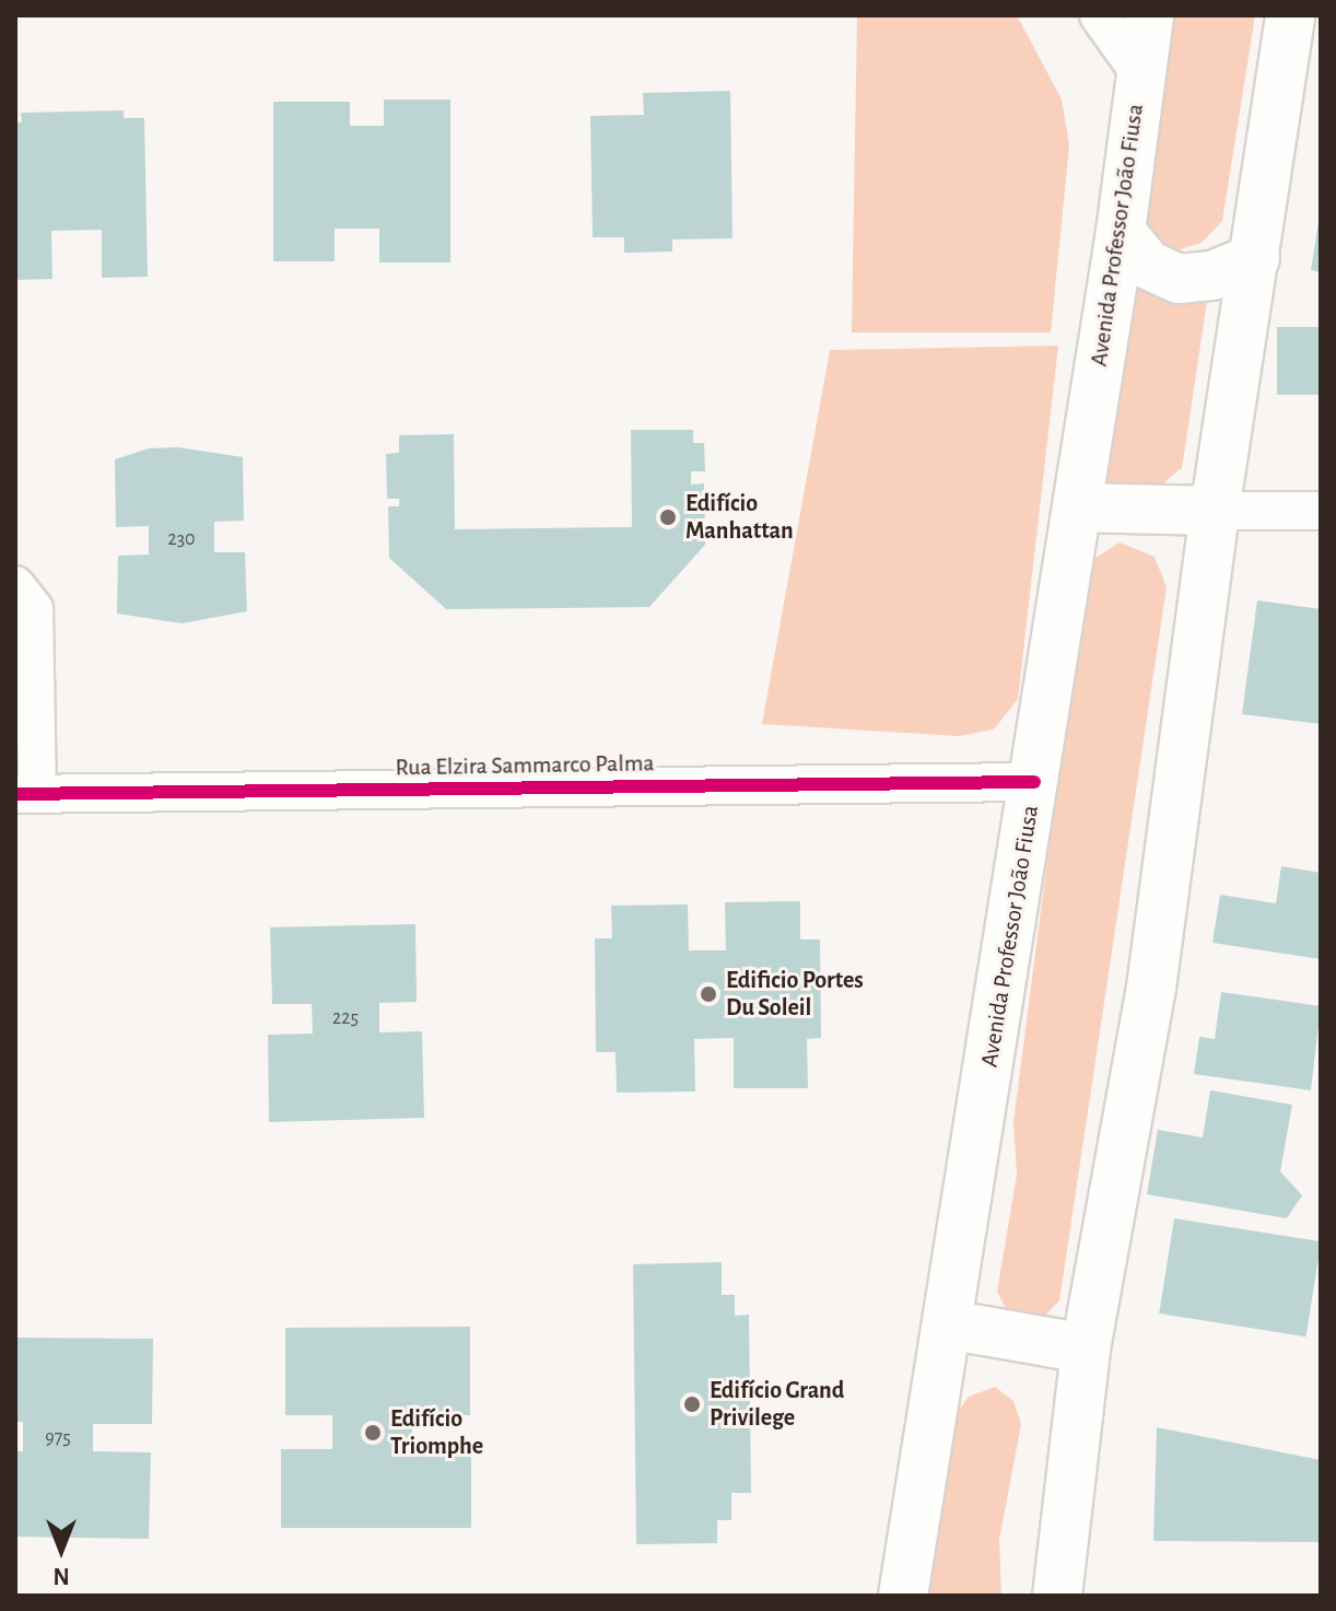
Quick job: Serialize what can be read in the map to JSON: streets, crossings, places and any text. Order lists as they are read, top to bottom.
{
  "streets": {
    "main road": ["Avenida Professor João Fiusa"],
    "street": ["Rua Elzira Sammarco Palma"]
  },
  "crossings": [
    ["Avenida Professor João Fiusa", "Rua Elzira Sammarco Palma"]
  ],
  "places": [
    "Edifício Manhattan",
    "Edificio Portes Du Soleil",
    "Edifício Grand Privilege",
    "Edifício Triomphe"
  ],
  "house_numbers": ["230", "225", "975"],
  "north": "bottom"
}
